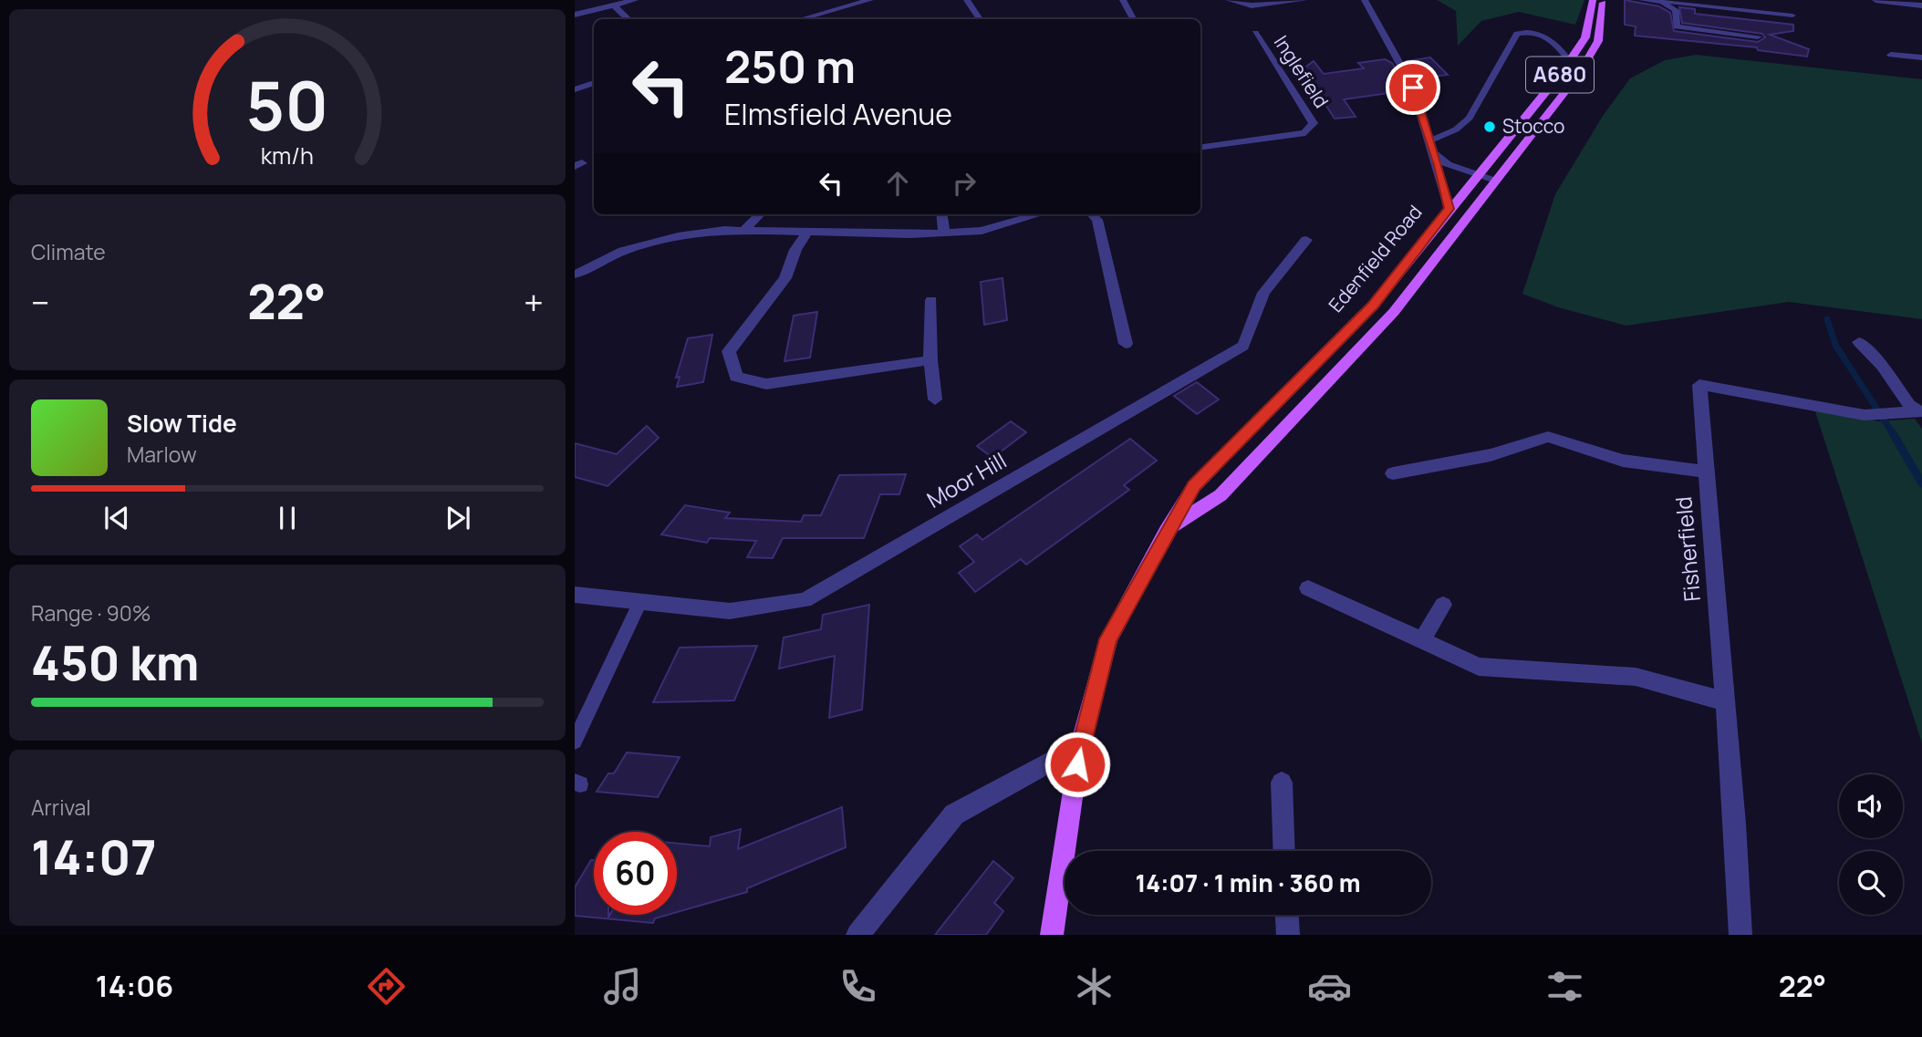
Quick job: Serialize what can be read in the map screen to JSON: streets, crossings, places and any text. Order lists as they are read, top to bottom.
{
  "streets": {
    "main road": ["A680", "Edenfield Road"],
    "street": ["Inglefield", "Moor Hill", "Fisherfield"]
  },
  "places": ["Stocco"],
  "page": {
    "turn": ["250 m", "Elmsfield Avenue"],
    "tile": [
      "Climate",
      ["Range · 90%", "450 km"],
      ["Arrival", "14:07"]
    ],
    "heat": ["−", "22°", "+"],
    "song": ["Slow Tide", "Marlow"],
    "limit": "60",
    "trip": "14:07 · 1 min · 360 m",
    "tabs": ["14:06", "22°"],
    "gauge": ["50", "km/h"]
  }
}
